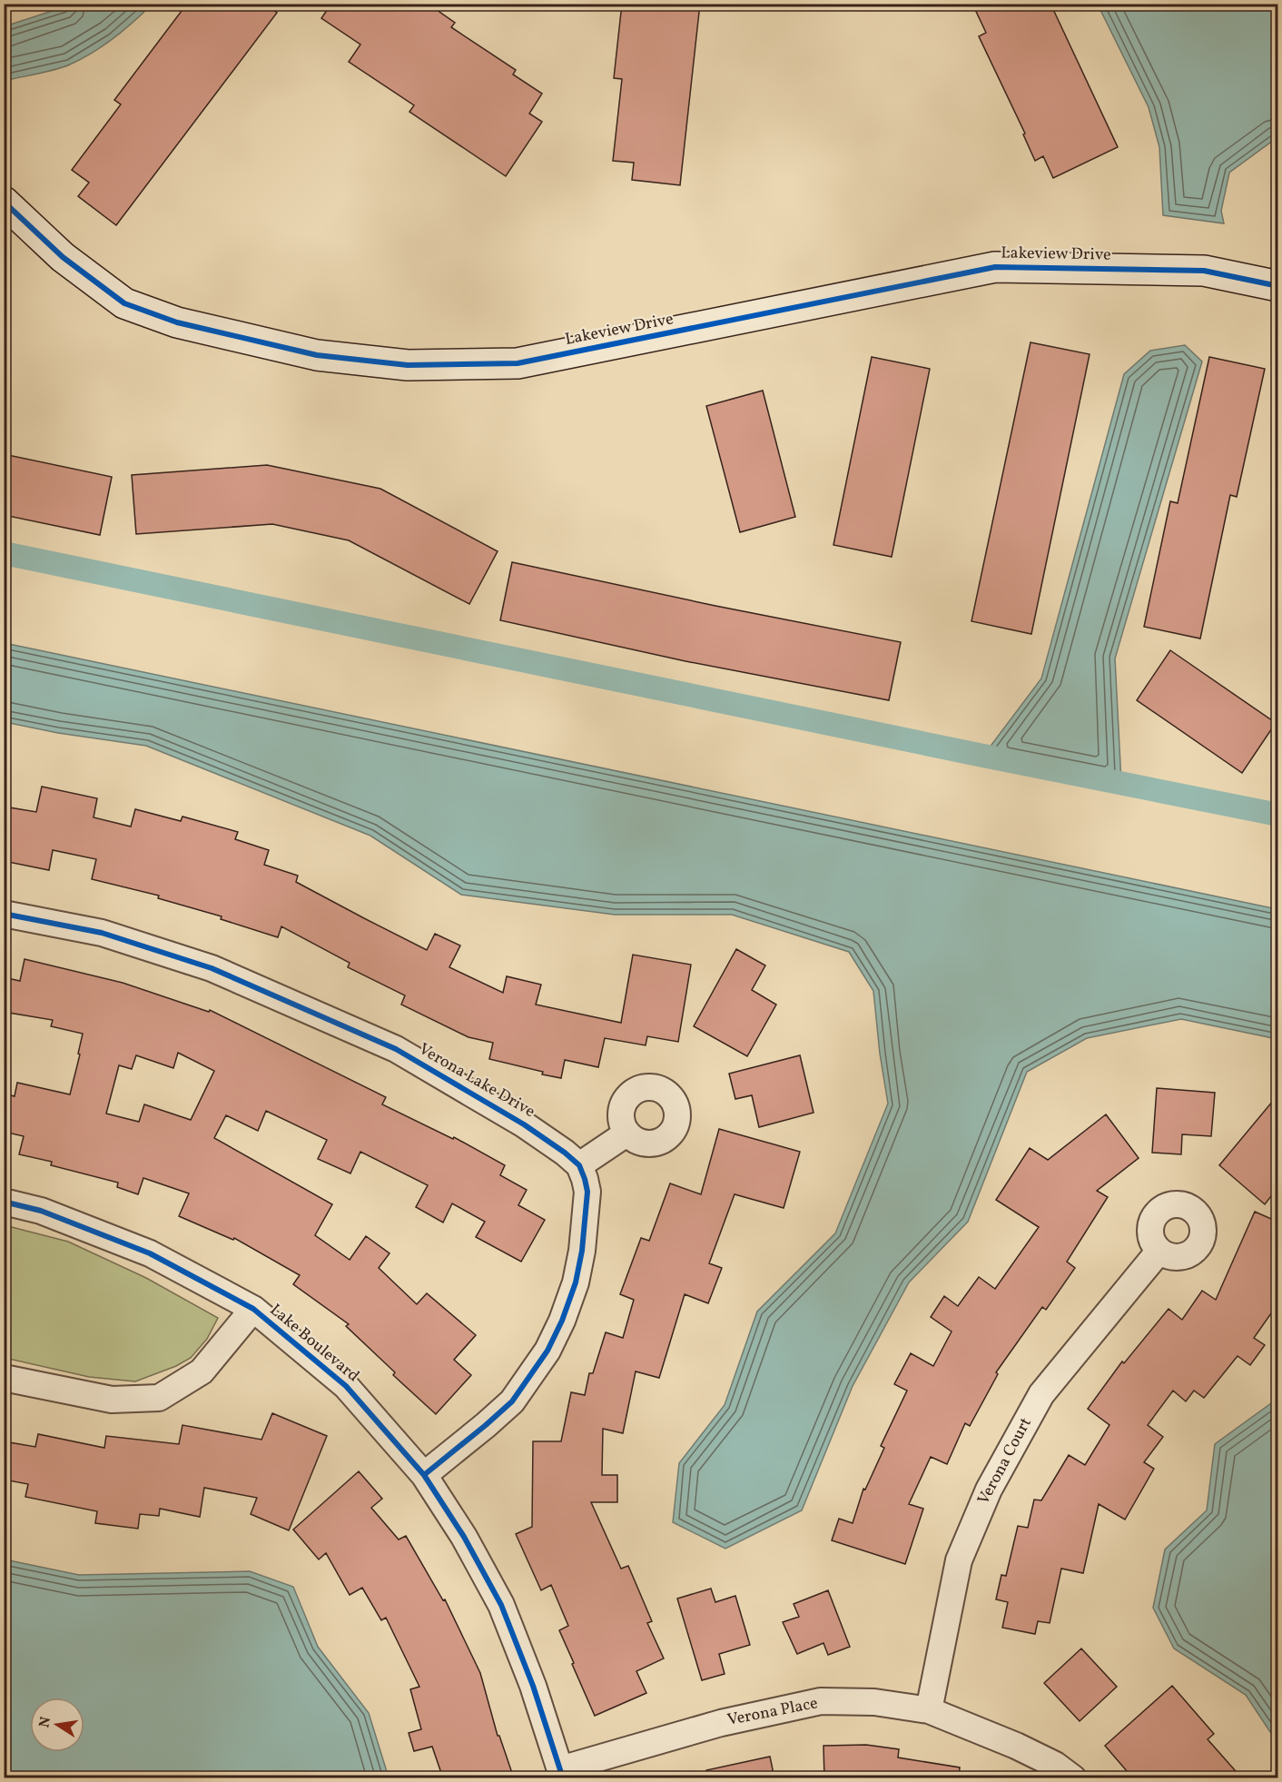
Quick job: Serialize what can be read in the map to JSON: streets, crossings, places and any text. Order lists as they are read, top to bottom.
{
  "streets": {
    "street": [
      "Lakeview Drive",
      "Verona Lake Drive",
      "Lake Boulevard",
      "Verona Court",
      "Verona Place"
    ]
  },
  "crossings": [
    ["Lake Boulevard", "Verona Place"],
    ["Verona Court", "Verona Place"]
  ],
  "north": "left"
}
